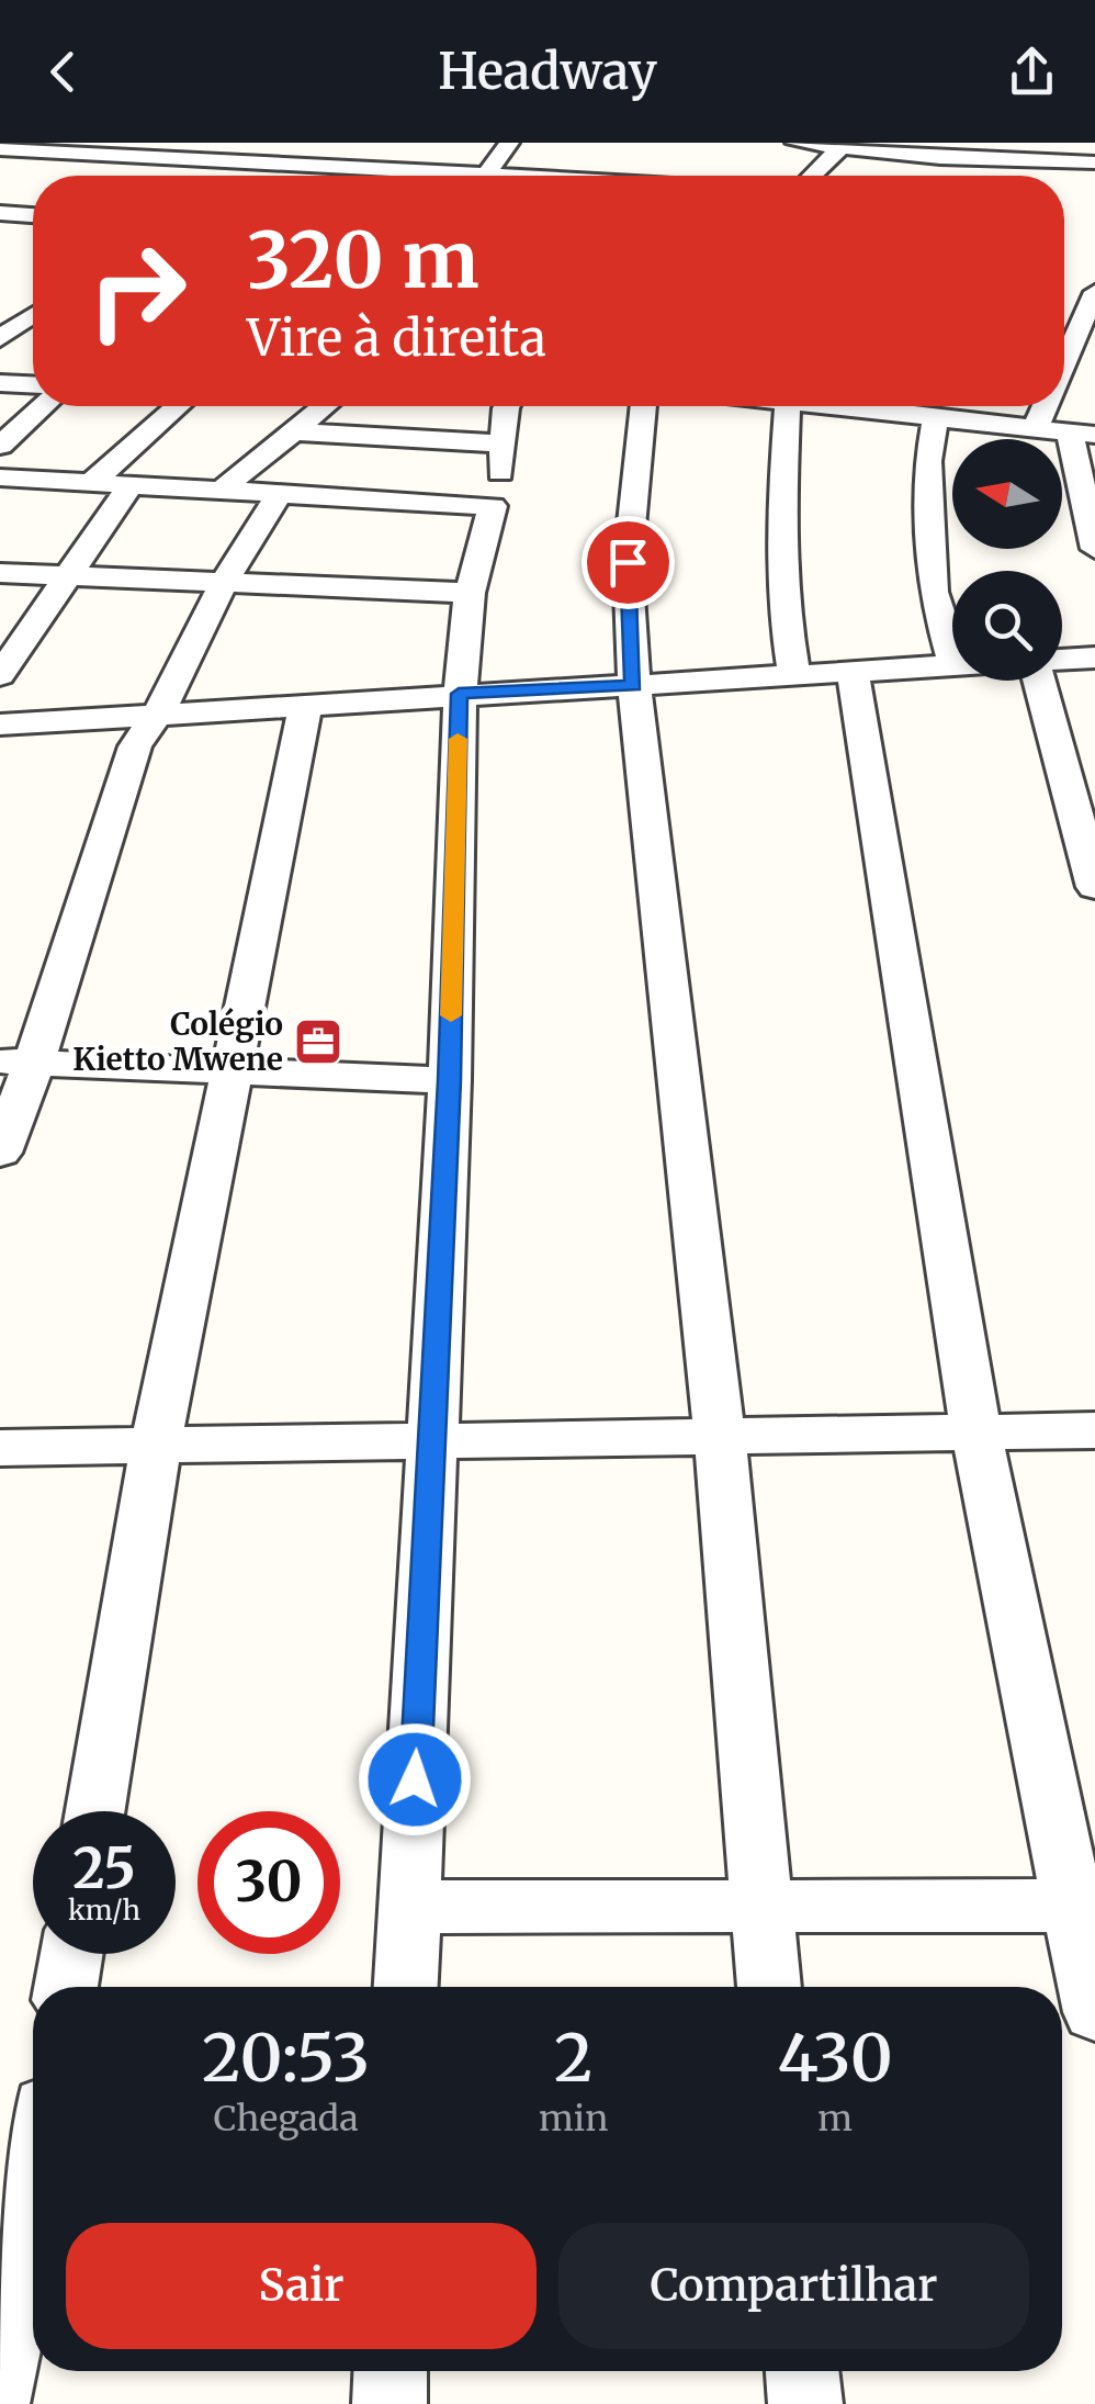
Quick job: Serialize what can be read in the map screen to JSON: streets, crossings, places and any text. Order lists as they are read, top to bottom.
{
  "places": {
    "office": ["Colégio Kietto Mwene"]
  },
  "north": "left",
  "page": {
    "header": "Headway",
    "turn": ["320 m", "Vire à direita"],
    "speed": "25 km/h",
    "limit": "30",
    "eta": [
      "20:53",
      "Chegada",
      "2",
      "min",
      "430",
      "m"
    ],
    "buttons": ["Sair", "Compartilhar"]
  }
}
